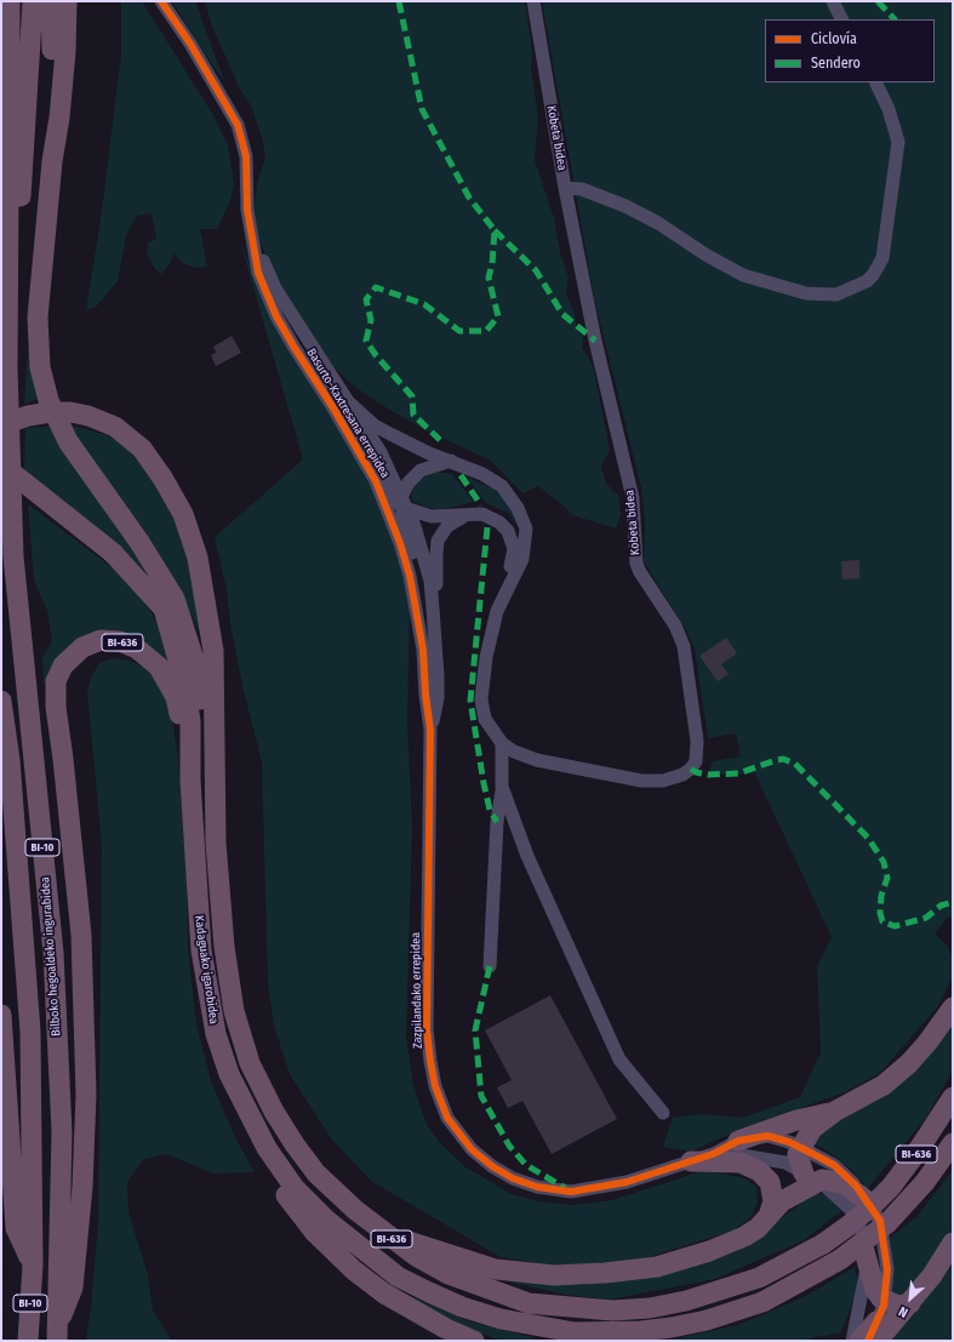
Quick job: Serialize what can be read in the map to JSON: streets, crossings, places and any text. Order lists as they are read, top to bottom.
{
  "streets": {
    "highway": [
      "BI-636",
      "BI-10",
      "Bilboko hegoaldeko ingurabidea",
      "Kadaguako igarobidea"
    ],
    "street": ["Kobeta bidea", "Basurto-Kaxtresana errepidea", "Zazpilandako errepidea"]
  },
  "crossings": [
    ["Basurto-Kaxtresana errepidea", "Zazpilandako errepidea"],
    ["BI-636", "Bilboko hegoaldeko ingurabidea"],
    ["BI-636", "Kadaguako igarobidea"],
    ["BI-10", "Bilboko hegoaldeko ingurabidea"],
    ["Kadaguako igarobidea", "Zazpilandako errepidea"]
  ],
  "legend": ["Ciclovía", "Sendero"],
  "north": "bottom left"
}
